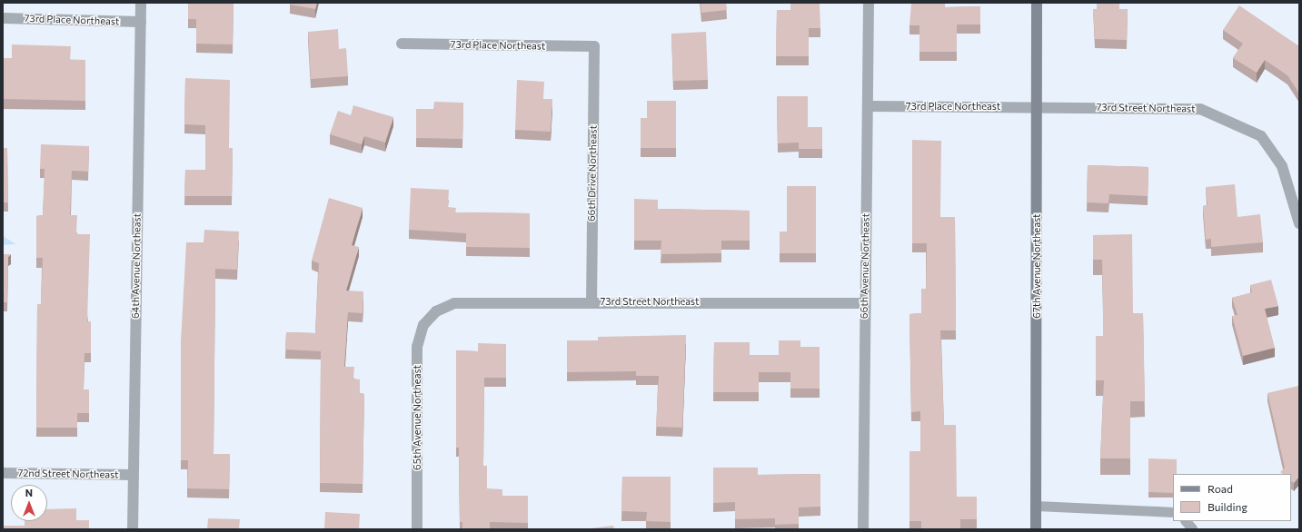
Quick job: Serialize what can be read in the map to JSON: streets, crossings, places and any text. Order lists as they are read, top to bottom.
{
  "streets": {
    "main road": ["67th Avenue Northeast"],
    "street": [
      "73rd Place Northeast",
      "73rd Street Northeast",
      "66th Drive Northeast",
      "64th Avenue Northeast",
      "66th Avenue Northeast",
      "65th Avenue Northeast",
      "72nd Street Northeast"
    ]
  },
  "crossings": [
    ["73rd Place Northeast", "73rd Street Northeast"],
    ["73rd Place Northeast", "66th Drive Northeast"],
    ["73rd Place Northeast", "64th Avenue Northeast"],
    ["73rd Place Northeast", "66th Avenue Northeast"],
    ["73rd Place Northeast", "67th Avenue Northeast"],
    ["73rd Street Northeast", "66th Drive Northeast"],
    ["73rd Street Northeast", "66th Avenue Northeast"],
    ["73rd Street Northeast", "67th Avenue Northeast"],
    ["73rd Street Northeast", "65th Avenue Northeast"],
    ["64th Avenue Northeast", "72nd Street Northeast"]
  ],
  "legend": ["Road", "Building"],
  "north": "top"
}
